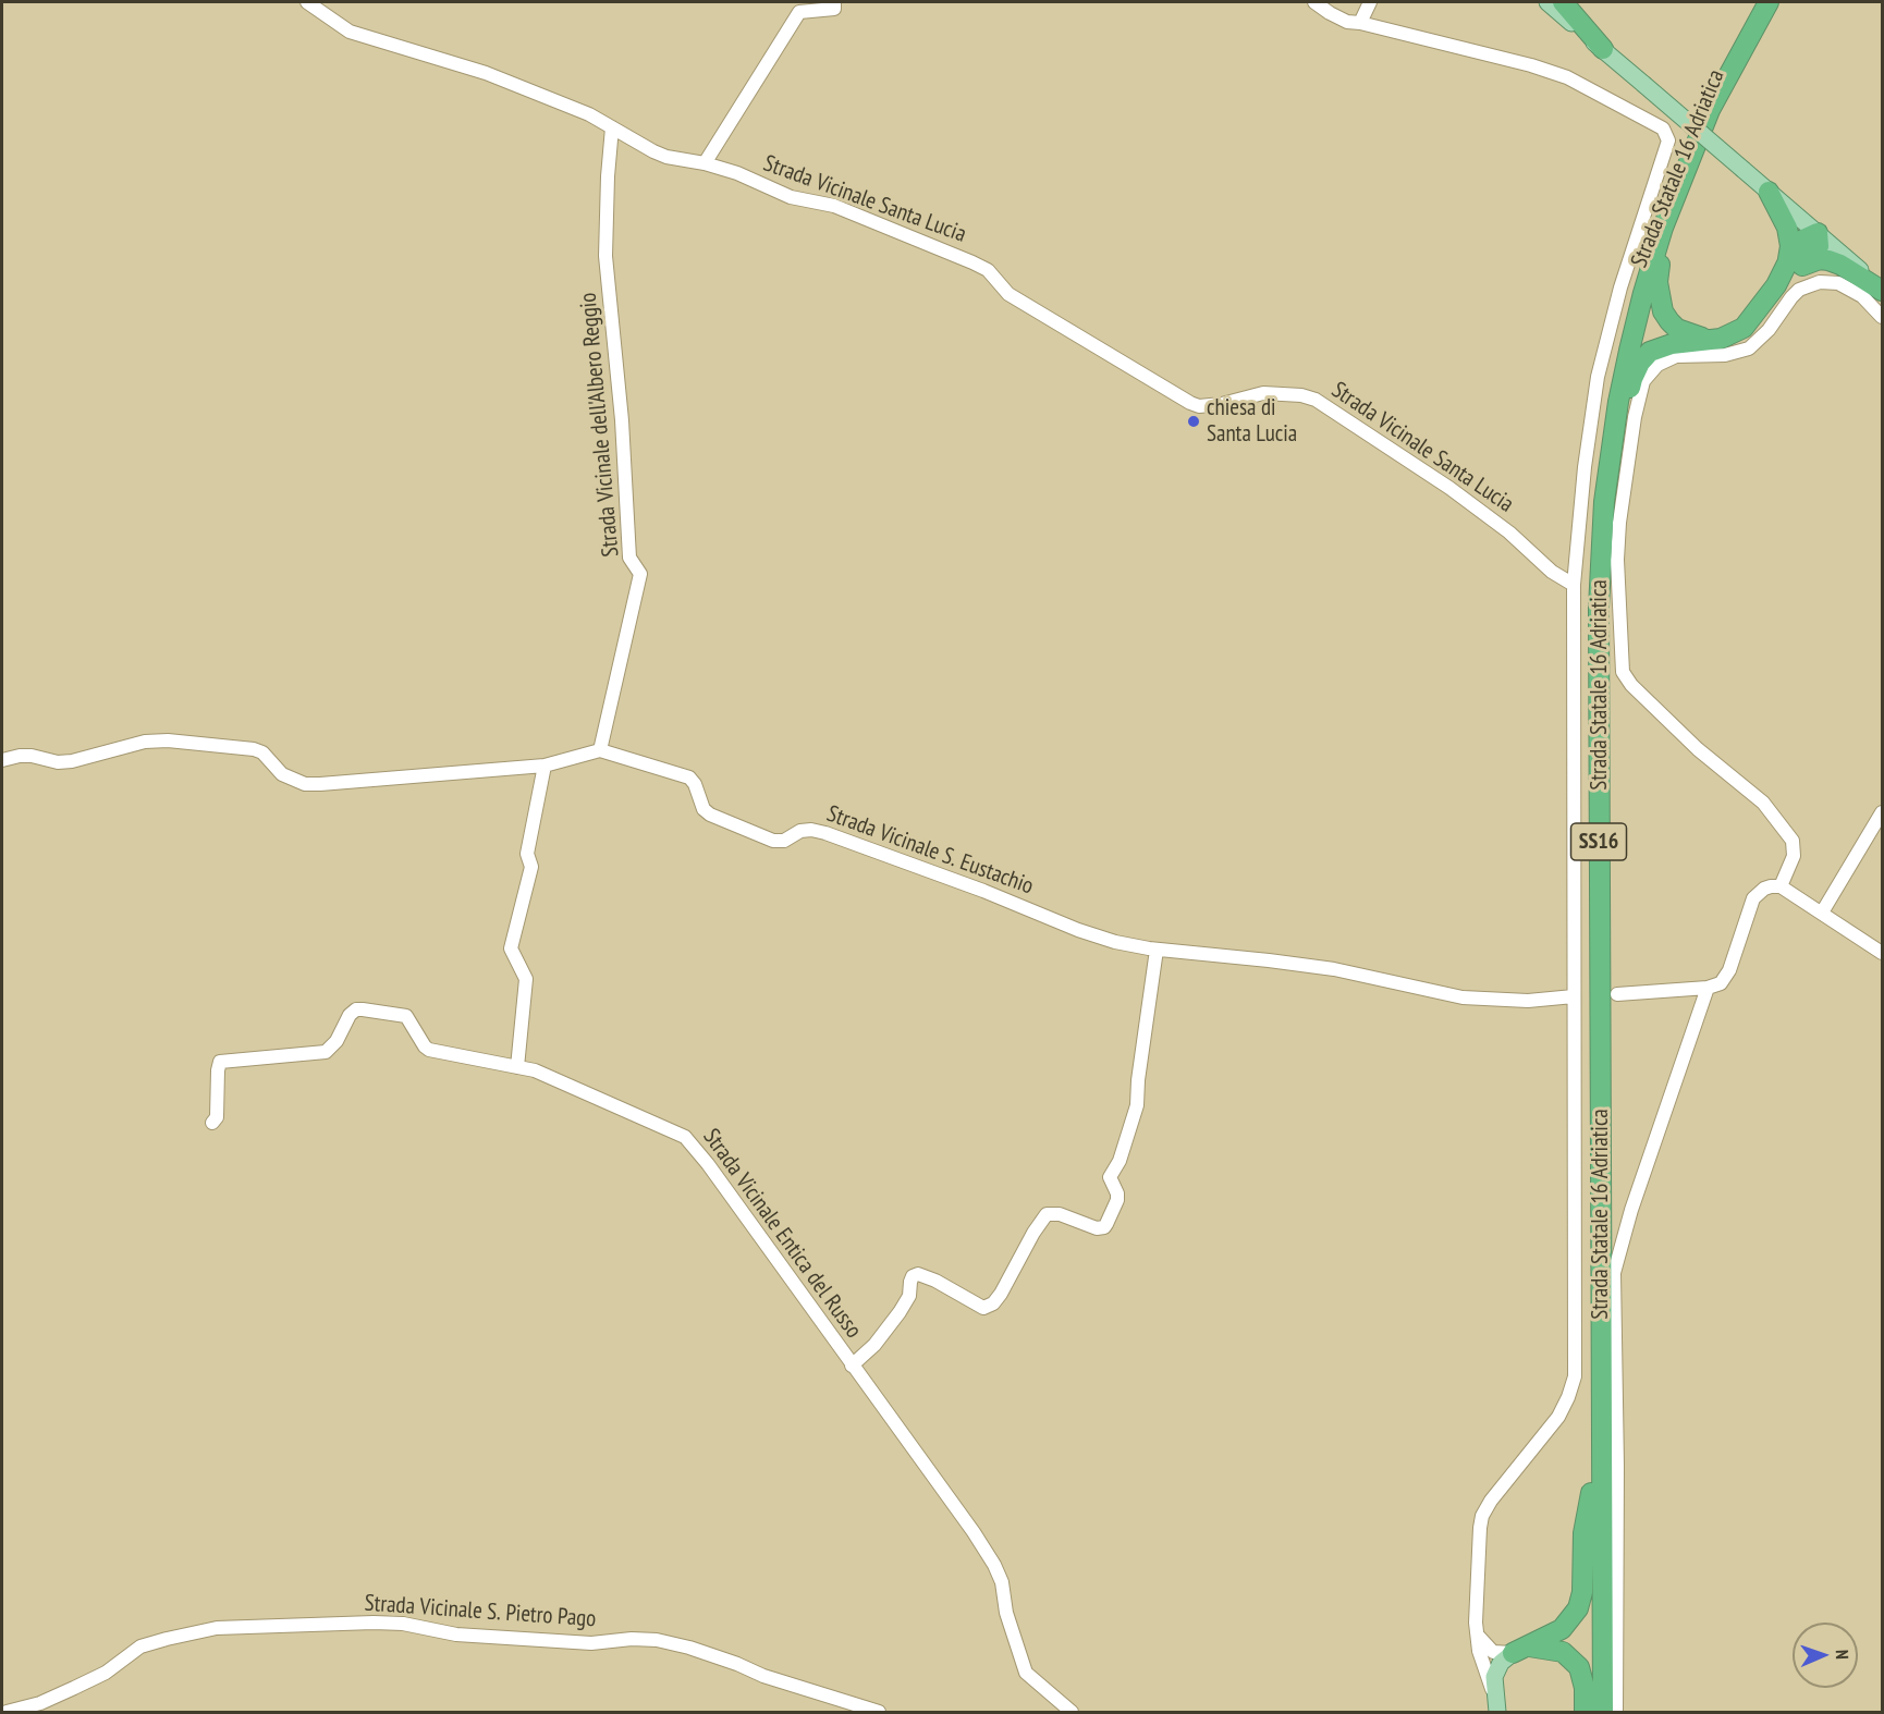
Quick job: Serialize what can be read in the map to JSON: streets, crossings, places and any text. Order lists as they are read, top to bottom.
{
  "streets": {
    "highway": ["Strada Statale 16 Adriatica", "SS16"],
    "street": [
      "Strada Vicinale Santa Lucia",
      "Strada Vicinale dell'Albero Reggio",
      "Strada Vicinale S. Eustachio",
      "Strada Vicinale Entica del Russo",
      "Strada Vicinale S. Pietro Pago"
    ]
  },
  "crossings": [
    ["Strada Vicinale Santa Lucia", "Strada Vicinale dell'Albero Reggio"],
    ["Strada Vicinale dell'Albero Reggio", "Strada Vicinale S. Eustachio"]
  ],
  "places": ["chiesa di Santa Lucia"],
  "north": "right"
}
